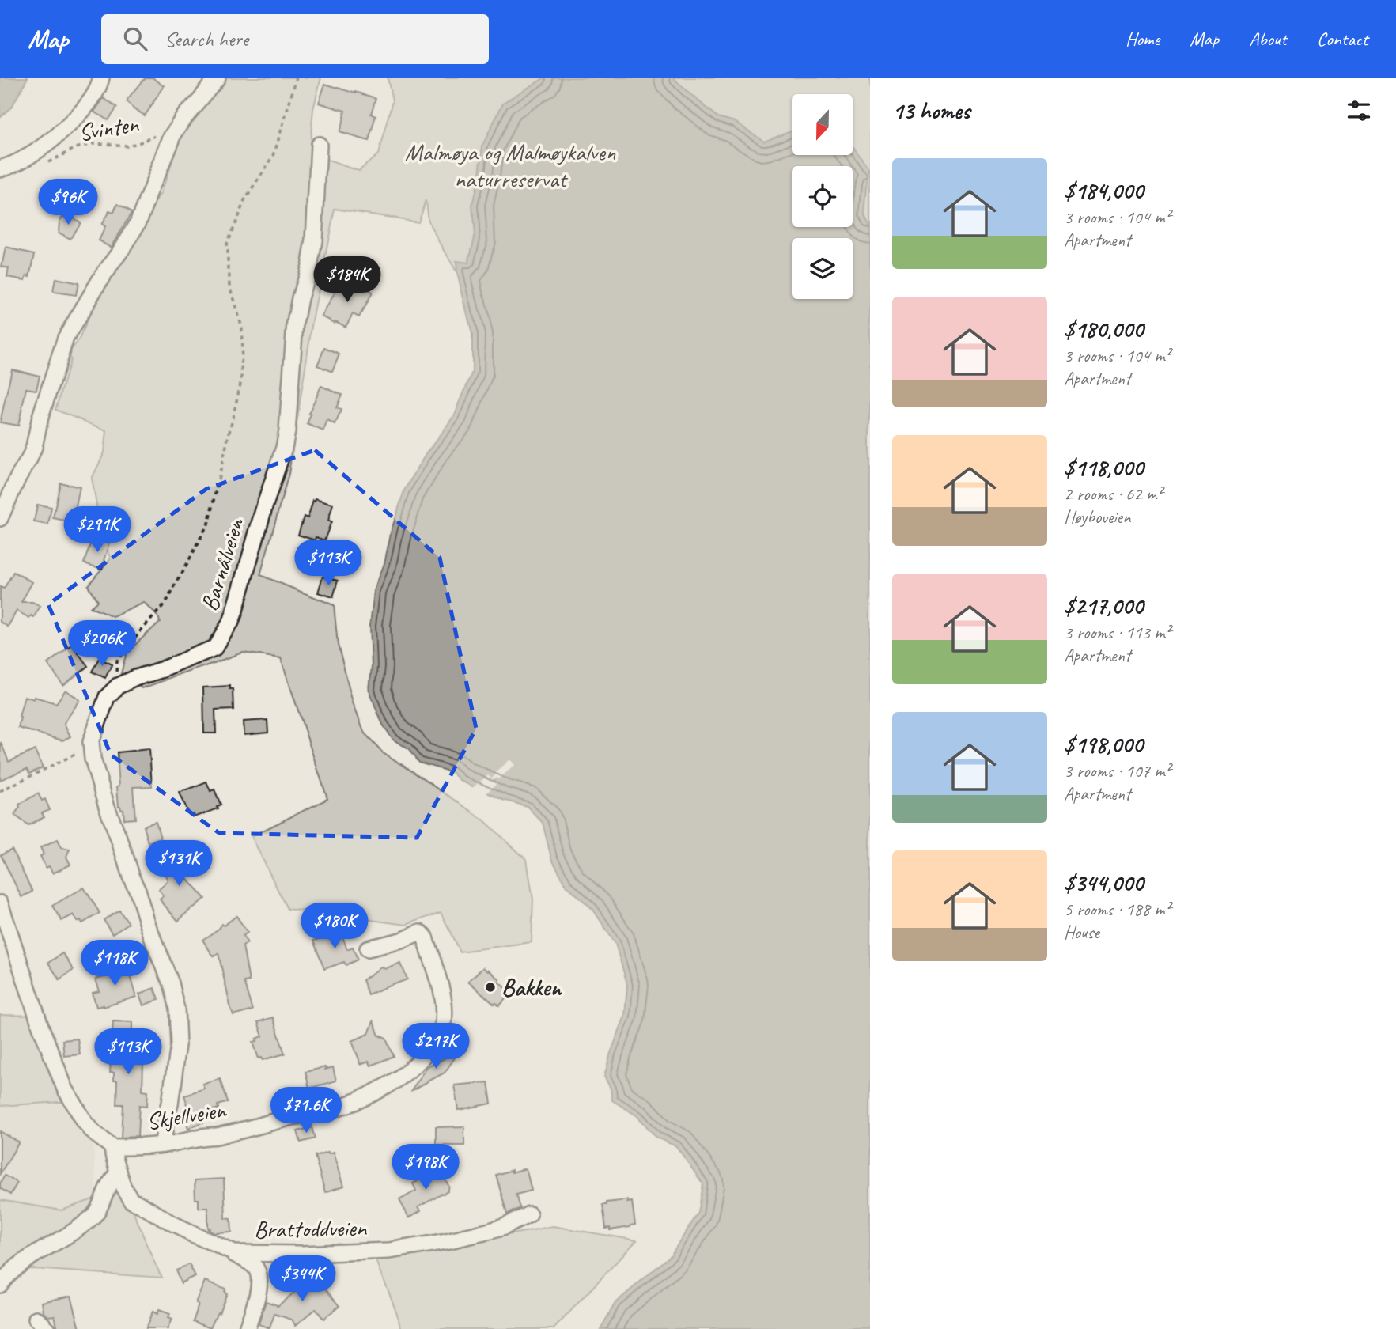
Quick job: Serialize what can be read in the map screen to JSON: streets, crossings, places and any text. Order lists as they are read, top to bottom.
{
  "streets": {
    "street": ["Barnålveien", "Skjellveien", "Brattoddveien"],
    "path": ["Svinten"]
  },
  "crossings": [
    ["Skjellveien", "Brattoddveien"]
  ],
  "parks": ["Malmøya og Malmøykalven naturreservat"],
  "places": ["Bakken"],
  "north": "bottom",
  "page": {
    "header": "Map",
    "search": "Search here",
    "nav": [
      "Home",
      "Map",
      "About",
      "Contact"
    ],
    "heading": "13 homes",
    "list": [
      {
        "name": "$184,000",
        "note": "3 rooms · 104 m² · Apartment"
      },
      {
        "name": "$180,000",
        "note": "3 rooms · 104 m² · Apartment"
      },
      {
        "name": "$118,000",
        "note": "2 rooms · 62 m² · Høyboveien"
      },
      {
        "name": "$217,000",
        "note": "3 rooms · 113 m² · Apartment"
      },
      {
        "name": "$198,000",
        "note": "3 rooms · 107 m² · Apartment"
      },
      {
        "name": "$344,000",
        "note": "5 rooms · 188 m² · House"
      }
    ],
    "price": [
      "$96K",
      "$184K",
      "$291K",
      "$113K",
      "$206K",
      "$131K",
      "$180K",
      "$118K",
      "$217K",
      "$113K",
      "$71.6K",
      "$198K",
      "$344K"
    ]
  }
}
